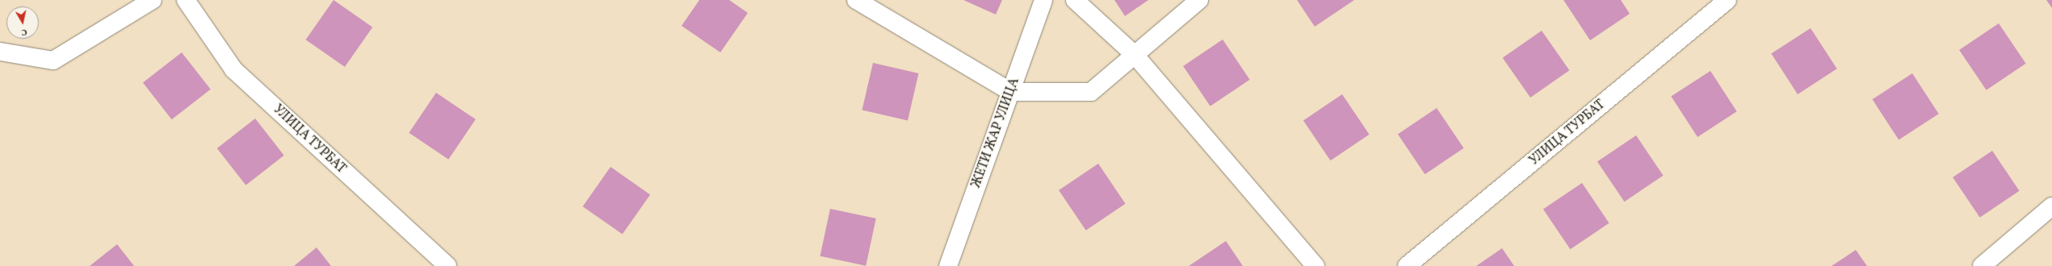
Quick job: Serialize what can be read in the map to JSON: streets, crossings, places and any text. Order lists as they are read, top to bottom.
{
  "streets": {
    "street": ["ЖЕТИ ЖАР УЛИЦА", "УЛИЦА ТУРБАТ"]
  },
  "north": "bottom"
}
